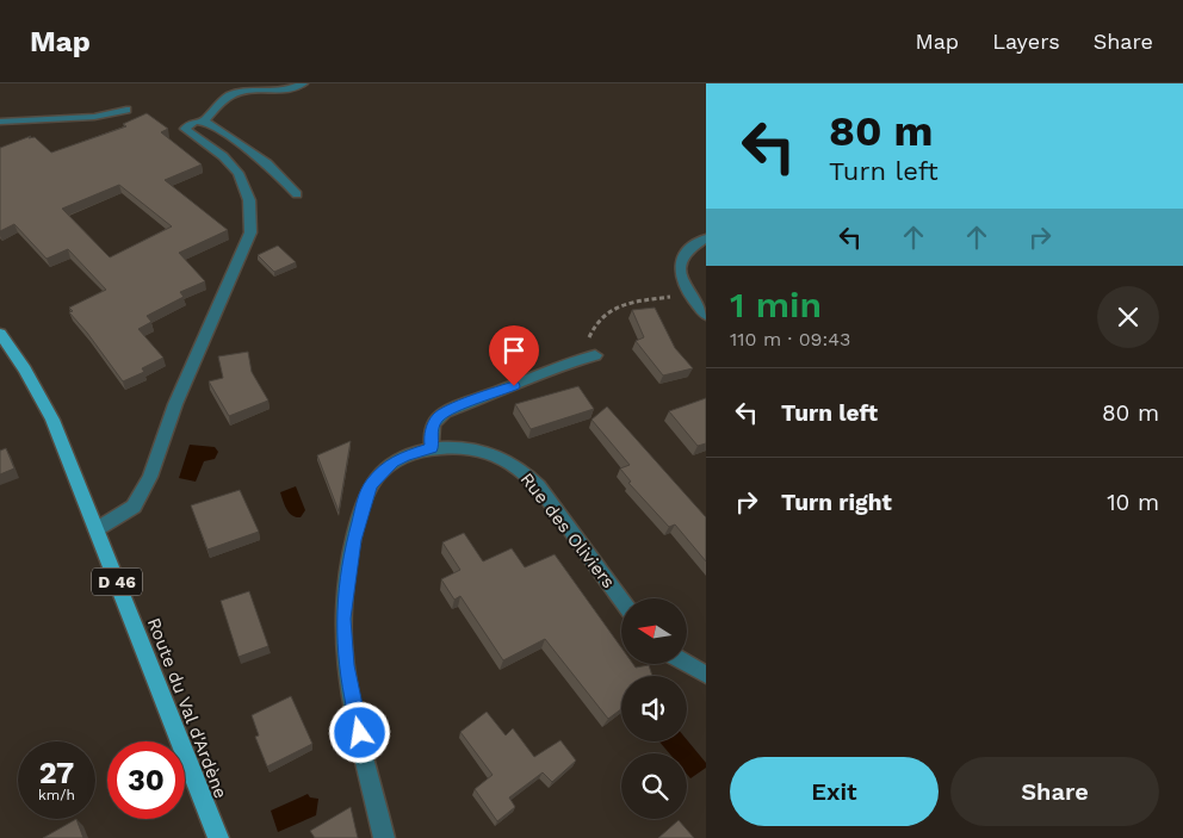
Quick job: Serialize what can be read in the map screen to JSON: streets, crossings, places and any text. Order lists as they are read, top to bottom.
{
  "streets": {
    "main road": ["D 46", "Route du Val d'Ardène"],
    "street": ["Rue des Oliviers"]
  },
  "north": "left",
  "page": {
    "header": "Map",
    "nav": ["Map", "Layers", "Share"],
    "turn": ["80 m", "Turn left"],
    "heading": ["1 min", "110 m · 09:43"],
    "list": [
      {
        "name": "Turn left",
        "value": "80 m"
      },
      {
        "name": "Turn right",
        "value": "10 m"
      }
    ],
    "speed": "27 km/h",
    "limit": "30",
    "buttons": ["Exit", "Share"]
  }
}
